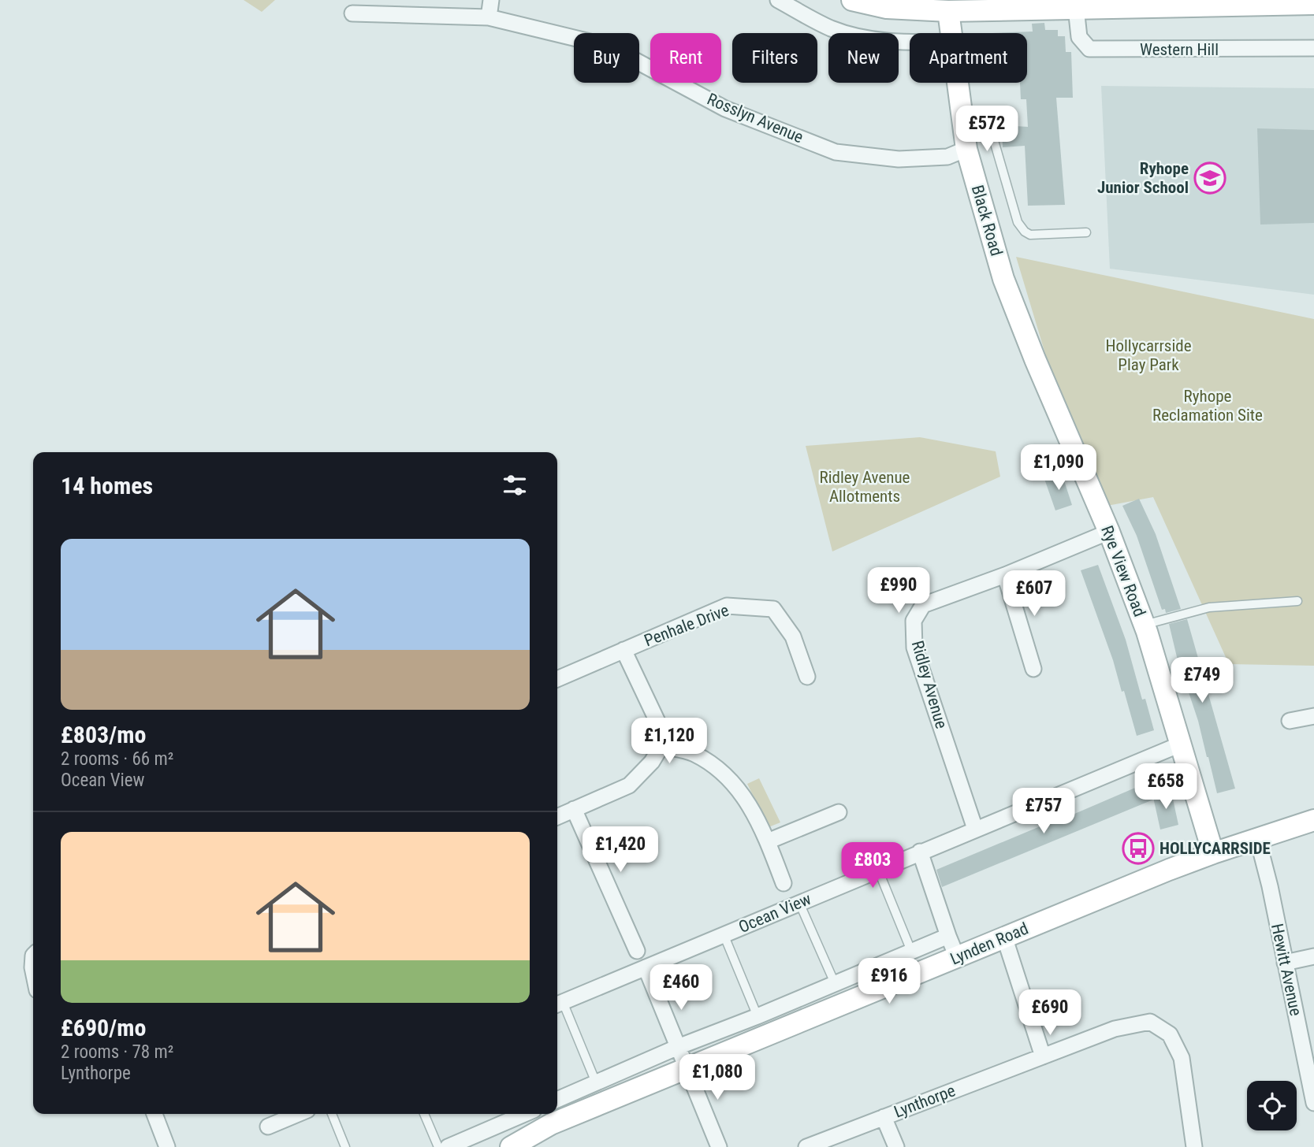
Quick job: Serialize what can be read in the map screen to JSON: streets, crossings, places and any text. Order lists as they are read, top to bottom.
{
  "streets": {
    "street": [
      "Western Hill",
      "Rosslyn Avenue",
      "Black Road",
      "Rye View Road",
      "Penhale Drive",
      "Ridley Avenue",
      "Ocean View",
      "Lynden Road",
      "Hewitt Avenue",
      "Lynthorpe"
    ]
  },
  "crossings": [
    ["Rosslyn Avenue", "Black Road"],
    ["Black Road", "Rye View Road"],
    ["Rye View Road", "Ridley Avenue"],
    ["Rye View Road", "Ocean View"],
    ["Rye View Road", "Lynden Road"],
    ["Ridley Avenue", "Ocean View"],
    ["Lynden Road", "Hewitt Avenue"]
  ],
  "parks": ["Hollycarrside Play Park", "Ryhope Reclamation Site", "Ridley Avenue Allotments"],
  "places": {
    "school or university": ["Ryhope Junior School"],
    "bus stop": ["HOLLYCARRSIDE"]
  },
  "page": {
    "chip": [
      "Buy",
      "Rent",
      "Filters",
      "New",
      "Apartment"
    ],
    "price": [
      "£572",
      "£1,090",
      "£990",
      "£607",
      "£749",
      "£1,120",
      "£658",
      "£757",
      "£1,420",
      "£803",
      "£916",
      "£460",
      "£690",
      "£1,080"
    ],
    "heading": "14 homes",
    "list": [
      {
        "name": "£803/mo",
        "note": "2 rooms · 66 m² · Ocean View"
      },
      {
        "name": "£690/mo",
        "note": "2 rooms · 78 m² · Lynthorpe"
      }
    ]
  }
}
